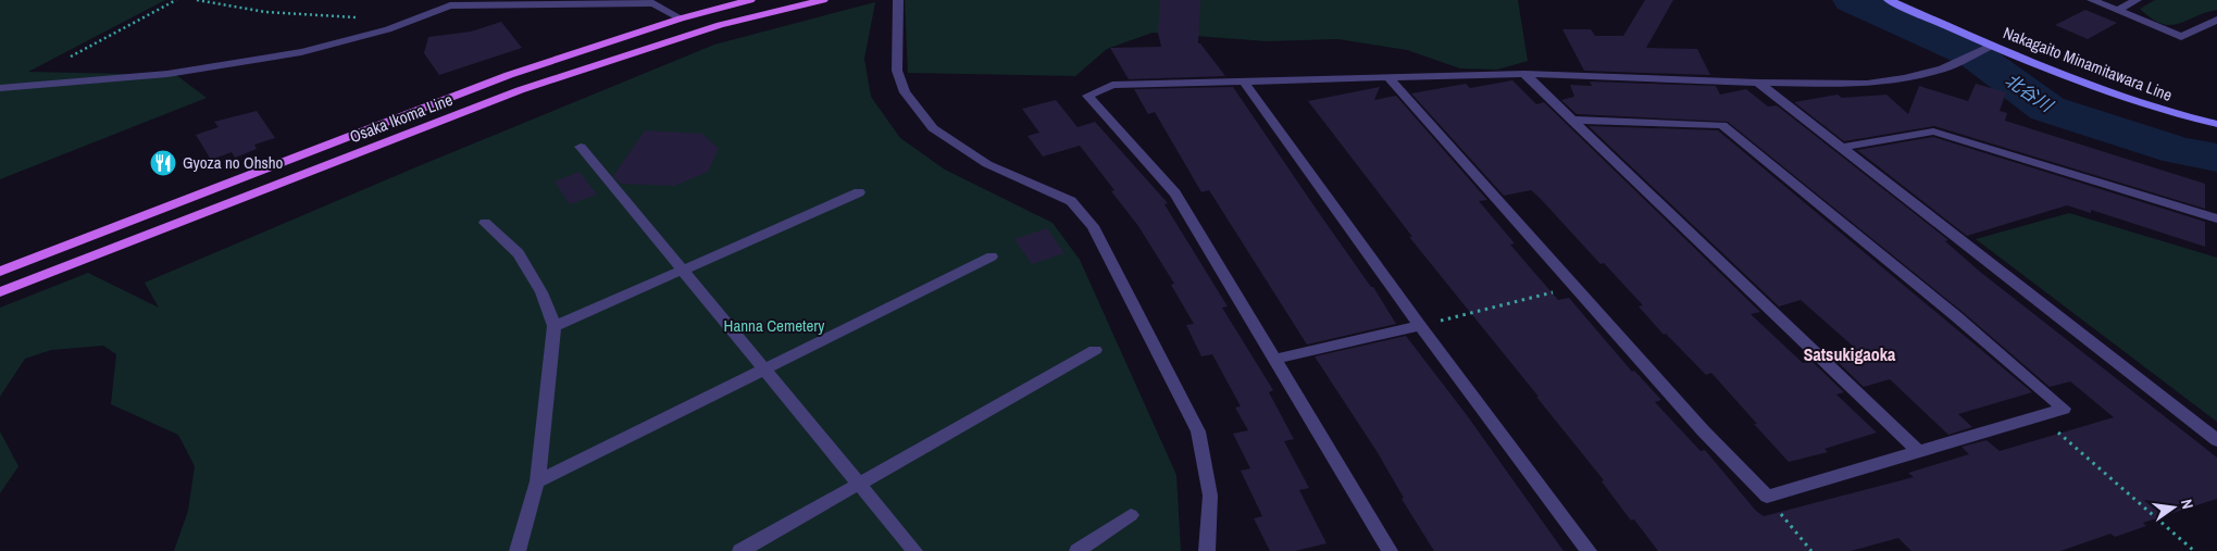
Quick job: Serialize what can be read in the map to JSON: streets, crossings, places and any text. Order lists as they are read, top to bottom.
{
  "streets": {
    "main road": ["Nakagaito Minamitawara Line", "Osaka Ikoma Line"]
  },
  "districts": ["Satsukigaoka"],
  "water": ["北谷川"],
  "parks": ["Hanna Cemetery"],
  "places": {
    "restaurant": ["Gyoza no Ohsho"]
  },
  "north": "right"
}
